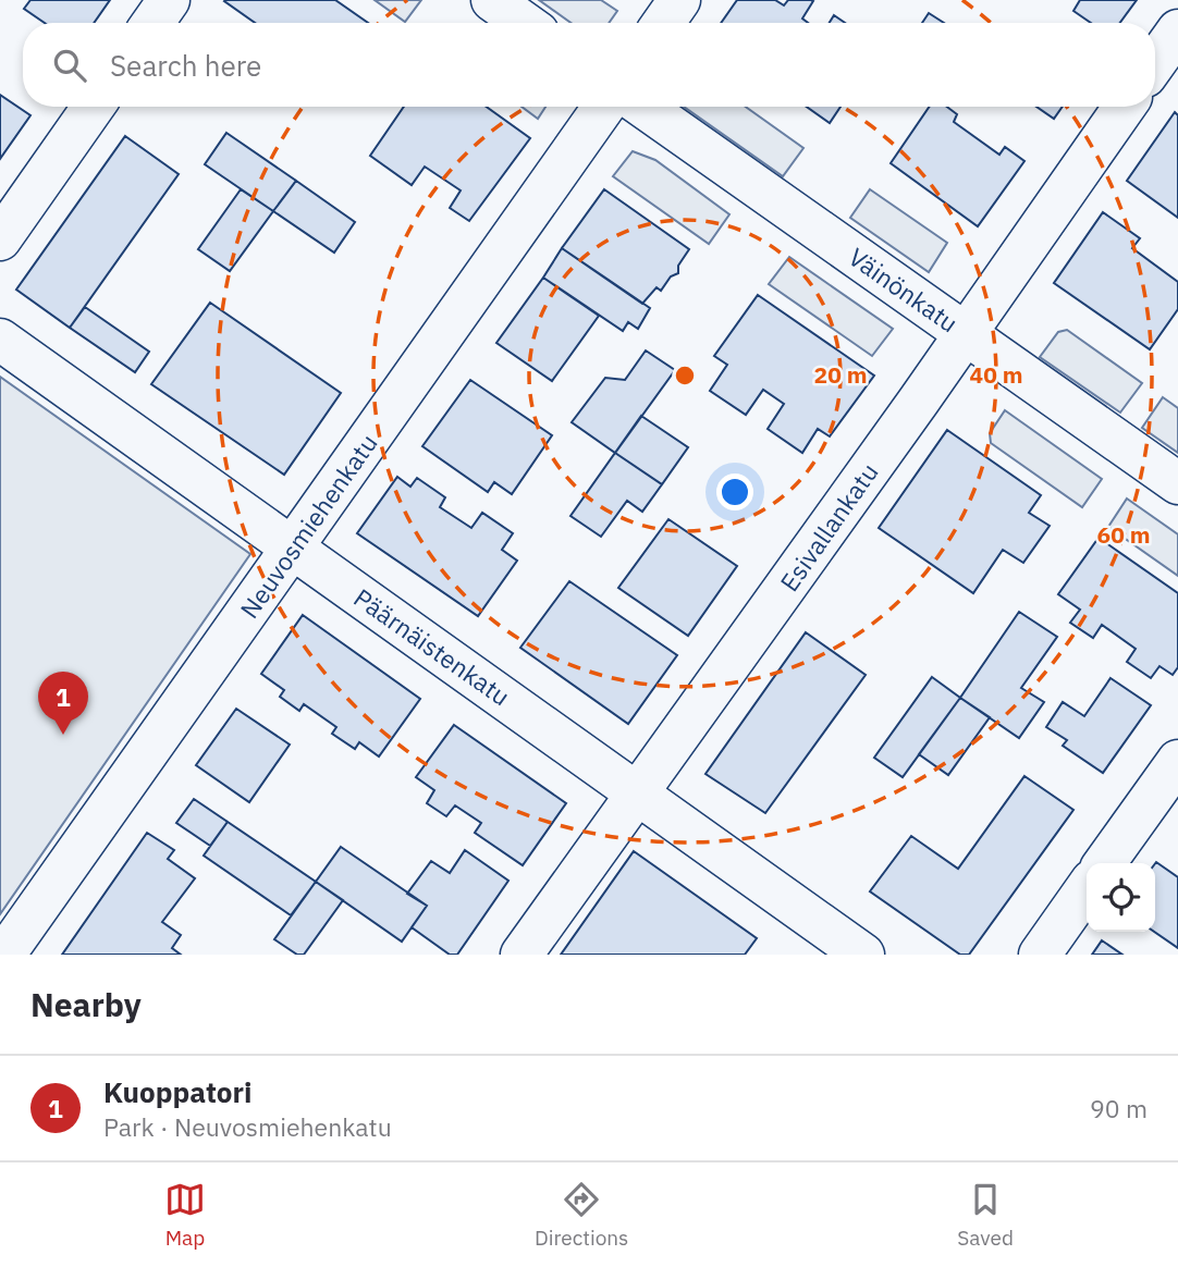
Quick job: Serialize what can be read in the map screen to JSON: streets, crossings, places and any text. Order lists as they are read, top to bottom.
{
  "streets": {
    "street": [
      "Väinönkatu",
      "Neuvosmiehenkatu",
      "Esivallankatu",
      "Päärnäistenkatu"
    ]
  },
  "crossings": [
    ["Väinönkatu", "Esivallankatu"],
    ["Neuvosmiehenkatu", "Päärnäistenkatu"],
    ["Esivallankatu", "Päärnäistenkatu"]
  ],
  "page": {
    "search": "Search here",
    "pins": "1",
    "heading": "Nearby",
    "list": [
      {
        "mark": "1",
        "name": "Kuoppatori",
        "note": "Park · Neuvosmiehenkatu",
        "value": "90 m"
      }
    ],
    "nav": ["Map", "Directions", "Saved"]
  },
  "rings": ["20 m", "40 m", "60 m"]
}
